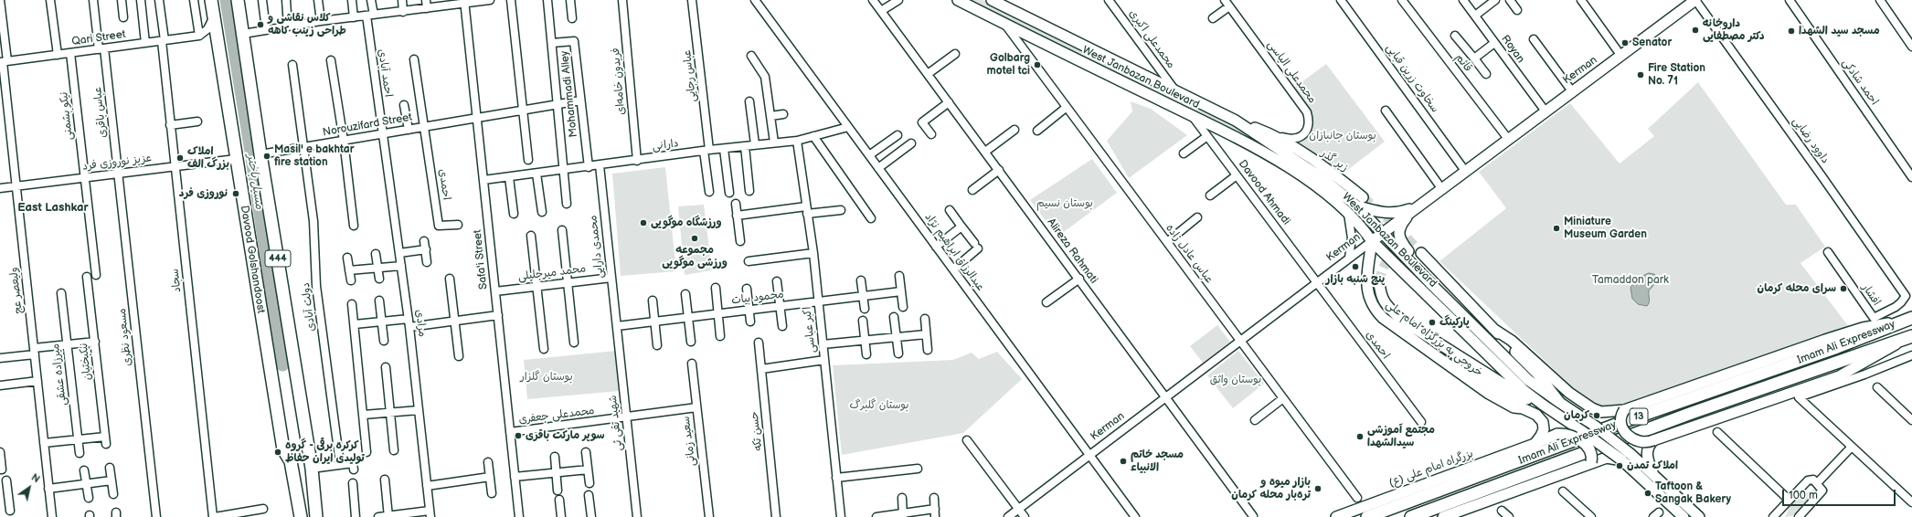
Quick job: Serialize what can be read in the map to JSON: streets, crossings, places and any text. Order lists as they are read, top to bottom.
{
  "streets": {
    "main road": [
      "Kerman",
      "West Janbazan Boulevard",
      "زیر گذر",
      "444",
      "Davood Golshandoost",
      "خروجی به بزرگراه امام علی",
      "Imam Ali Expressway",
      "13",
      "بزرگراه امام علی (ع)"
    ],
    "street": [
      "Qari Street",
      "محمدعلی اکبری",
      "Royan",
      "قائم",
      "محمدعلی الیاسی",
      "احمد آبادی",
      "عباس رجایی",
      "سخاوت زرین قبایی",
      "فریدون خامه‌ای",
      "احمد شادکی",
      "Mohammadi Alley",
      "عباس باقری",
      "نیکو بشمنی",
      "Norouzifard Street",
      "داوود رضایی",
      "دارانی",
      "عزیز نوروزی فرد",
      "احمدی",
      "Davood Ahmadi",
      "محمدی دارایی",
      "Alireza Rahmati",
      "عبدالرزاق ابراهیم نژاد",
      "عباس عادل زاده",
      "Safa'i Street",
      "محمد میرجلیلی",
      "سجاد",
      "ولیعصر عج",
      "افشار",
      "محمود بیات",
      "دولت آبادی",
      "مرادی",
      "اکبر عباسی",
      "مسعود نظری",
      "نیکبختیان",
      "میرزاده عشقی",
      "محمدعلی جعفری",
      "شهید تقی ئی",
      "حسن تکه",
      "سعید زمانی"
    ]
  },
  "crossings": [
    ["Qari Street", "عباس باقری"],
    ["Qari Street", "نیکو بشمنی"],
    ["Qari Street", "سجاد"],
    ["Qari Street", "ولیعصر عج"],
    ["محمدعلی اکبری", "West Janbazan Boulevard"],
    ["Royan", "Kerman"],
    ["قائم", "Kerman"],
    ["Kerman", "West Janbazan Boulevard"],
    ["Kerman", "سخاوت زرین قبایی"],
    ["Kerman", "داوود رضایی"],
    ["Kerman", "احمدی"],
    ["Kerman", "Davood Ahmadi"],
    ["Kerman", "Alireza Rahmati"],
    ["Kerman", "عبدالرزاق ابراهیم نژاد"],
    ["Kerman", "عباس عادل زاده"],
    ["Kerman", "خروجی به بزرگراه امام علی"],
    ["محمدعلی الیاسی", "زیر گذر"],
    ["احمد آبادی", "Norouzifard Street"],
    ["احمد آبادی", "مرادی"],
    ["عباس رجایی", "دارانی"],
    ["West Janbazan Boulevard", "زیر گذر"],
    ["West Janbazan Boulevard", "Davood Ahmadi"],
    ["West Janbazan Boulevard", "عباس عادل زاده"],
    ["West Janbazan Boulevard", "خروجی به بزرگراه امام علی"],
    ["فریدون خامه‌ای", "دارانی"],
    ["Mohammadi Alley", "Norouzifard Street"],
    ["Mohammadi Alley", "دارانی"],
    ["عباس باقری", "عزیز نوروزی فرد"],
    ["عباس باقری", "مسعود نظری"],
    ["نیکو بشمنی", "عزیز نوروزی فرد"],
    ["Norouzifard Street", "احمدی"],
    ["Norouzifard Street", "444"],
    ["Norouzifard Street", "Safa'i Street"],
    ["Norouzifard Street", "دولت آبادی"],
    ["Norouzifard Street", "مرادی"],
    ["داوود رضایی", "افشار"],
    ["دارانی", "محمدی دارایی"],
    ["دارانی", "عبدالرزاق ابراهیم نژاد"],
    ["دارانی", "Safa'i Street"],
    ["دارانی", "اکبر عباسی"],
    ["عزیز نوروزی فرد", "Davood Golshandoost"],
    ["عزیز نوروزی فرد", "سجاد"],
    ["عزیز نوروزی فرد", "ولیعصر عج"],
    ["عزیز نوروزی فرد", "مسعود نظری"],
    ["احمدی", "Davood Ahmadi"],
    ["محمدی دارایی", "محمد میرجلیلی"],
    ["محمدی دارایی", "محمود بیات"],
    ["محمدی دارایی", "شهید تقی ئی"],
    ["Safa'i Street", "محمد میرجلیلی"],
    ["Safa'i Street", "محمدعلی جعفری"],
    ["محمود بیات", "اکبر عباسی"],
    ["محمود بیات", "شهید تقی ئی"],
    ["نیکبختیان", "میرزاده عشقی"],
    ["محمدعلی جعفری", "شهید تقی ئی"]
  ],
  "districts": ["East Lashkar"],
  "water": ["مسیل باختر"],
  "parks": [
    "بوستان جانبازان",
    "بوستان نسیم",
    "Tamaddon park",
    "بوستان گلزار",
    "بوستان واثق",
    "بوستان گلبرگ"
  ],
  "places": [
    "کلاس نقاشی و طراحی زینب کاهه",
    "داروخانه دکتر مصطفایی",
    "مسجد سید الشهدا",
    "Senator",
    "Golbarg motel tci",
    "Fire Station No. 71",
    "Masil' e bakhtar fire station",
    "املاک بزرگ الف",
    "نوروزی فرد",
    "ورزشگاه موگویی",
    "Miniature Museum Garden",
    "مجموعه ورزشی موگویی",
    "پنج شنبه بازار",
    "سرای محله کرمان",
    "پارکینگ",
    "کرمان",
    "سوپر مارکت باقری",
    "مجتمع آموزشی سیدالشهدا",
    "کرکره برقی - گروه تولیدی ایران حفاظ",
    "مسجد خاتم الانبیاء",
    "املاک تمدن",
    "بازار میوه و تره‌بار محله کرمان",
    "Taftoon & Sangak Bakery"
  ],
  "scale_bar": "100 m",
  "north": "top right"
}
